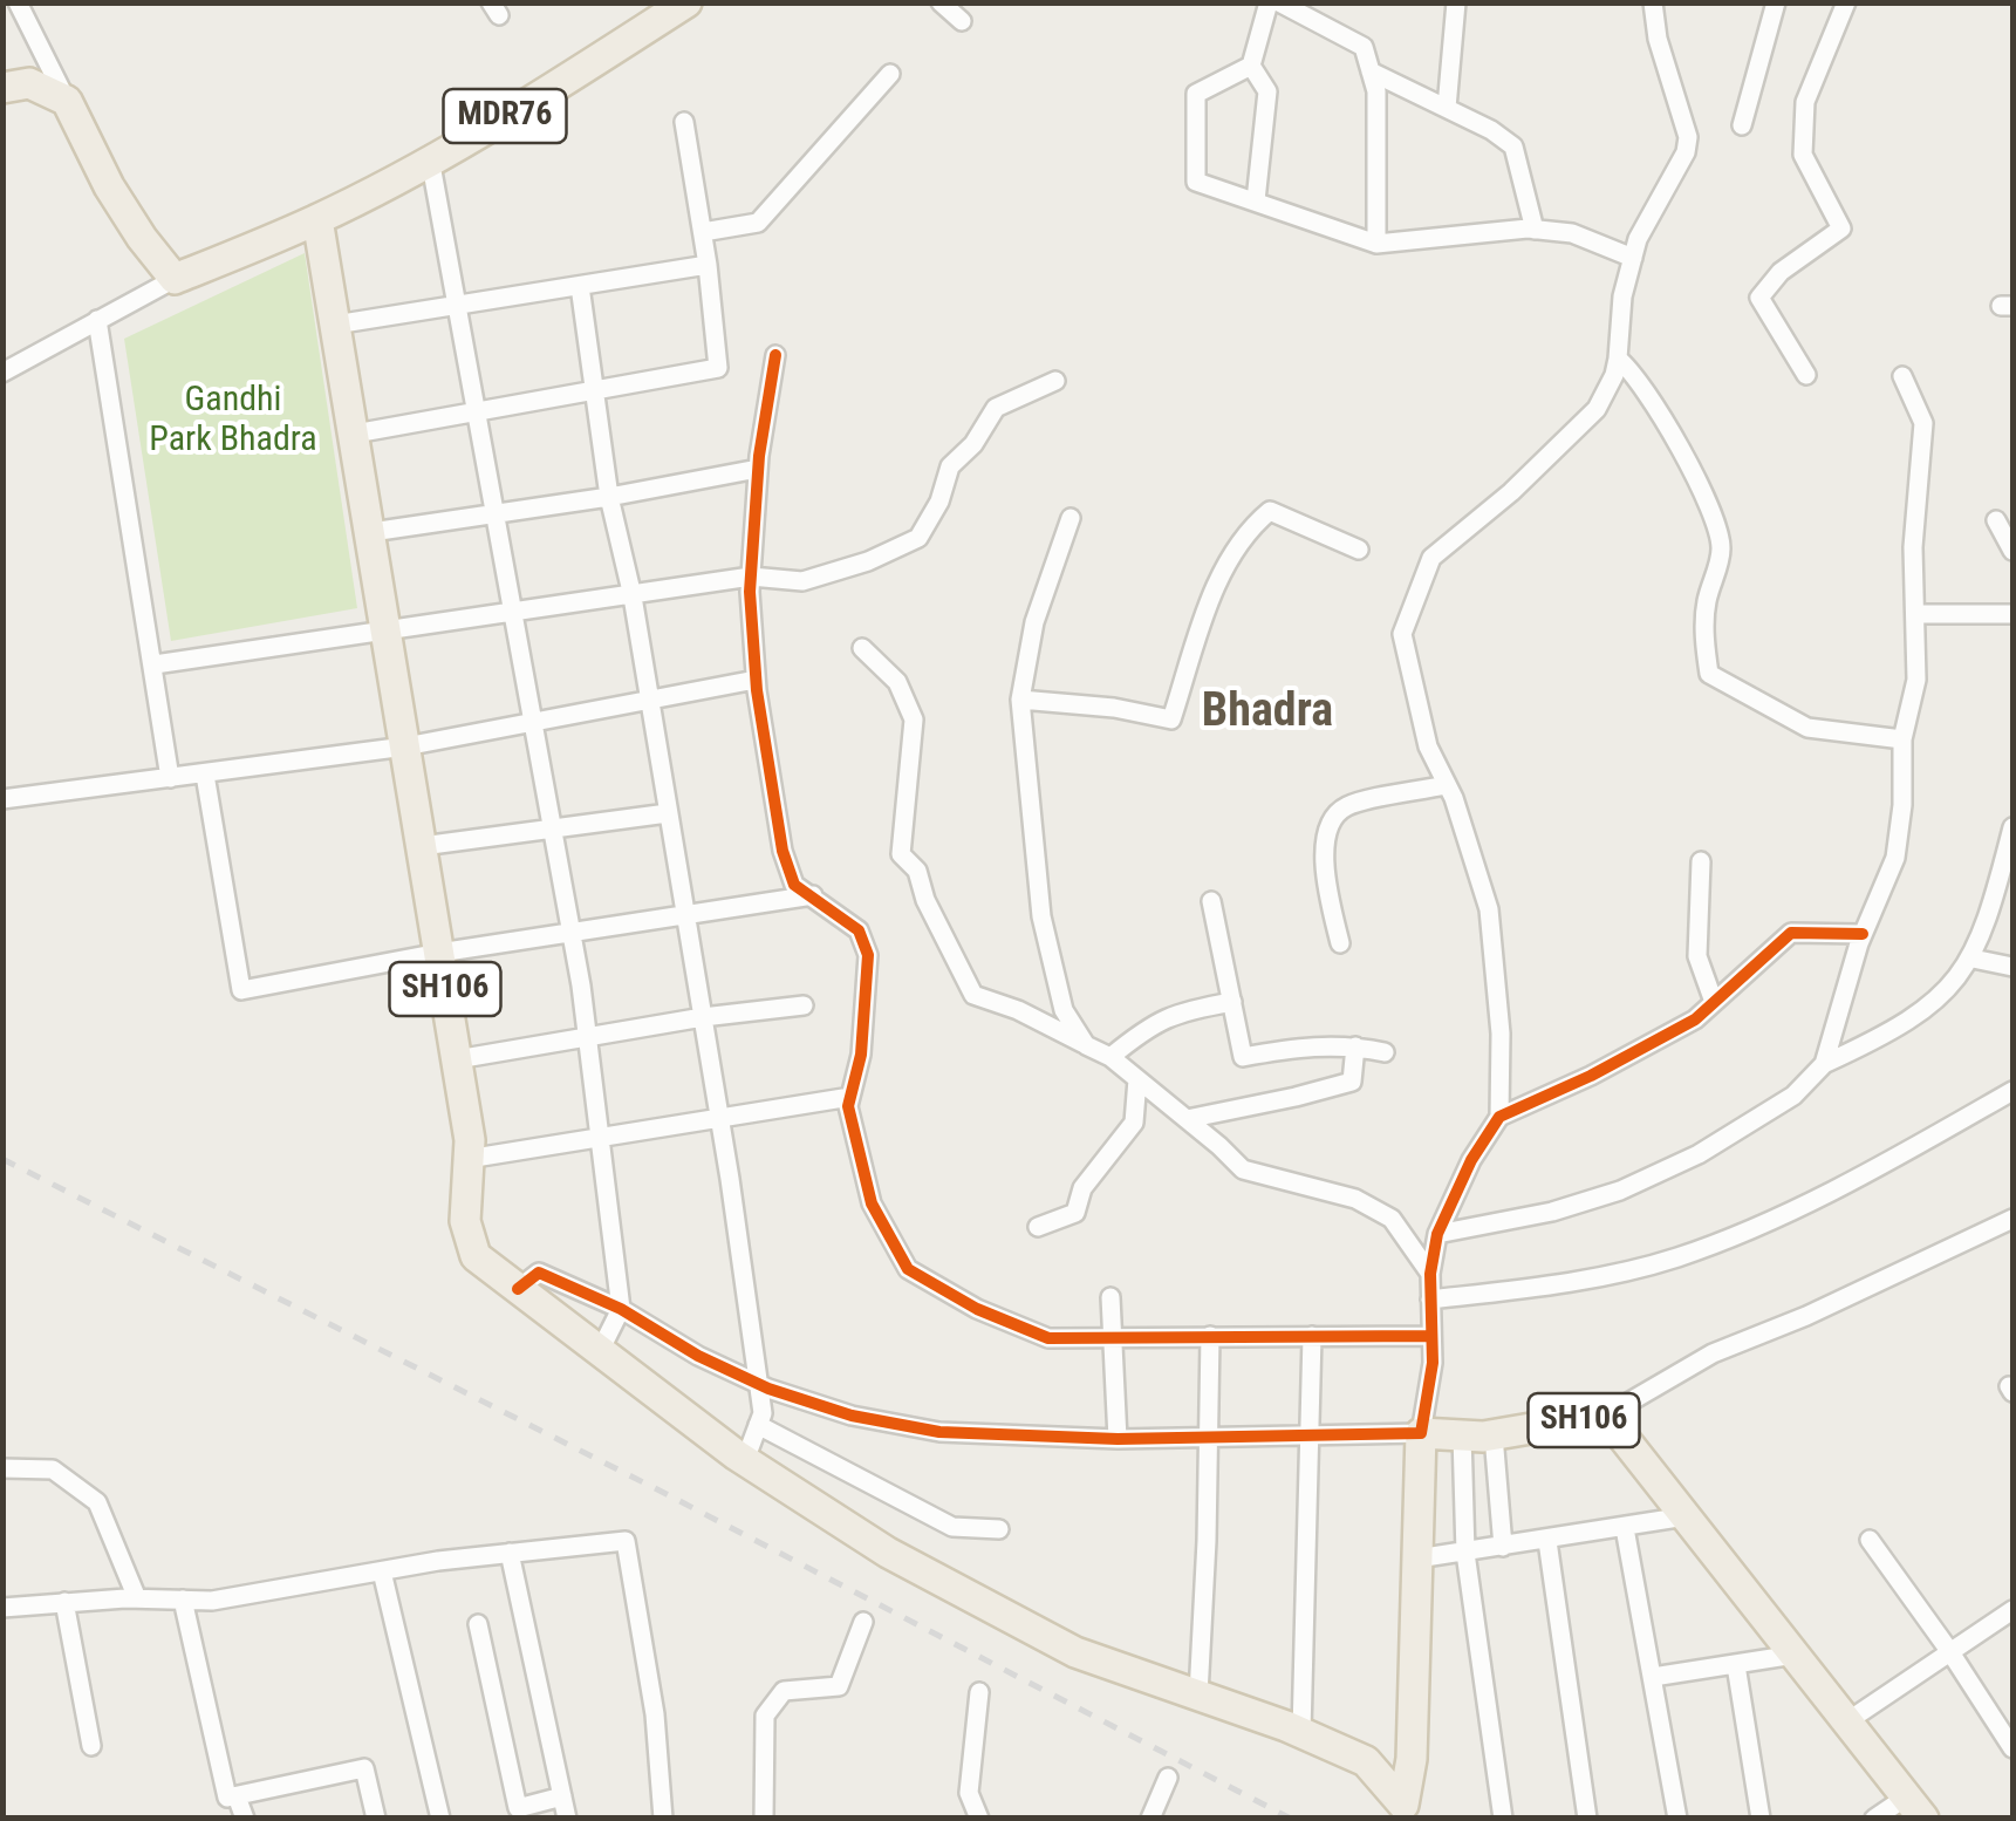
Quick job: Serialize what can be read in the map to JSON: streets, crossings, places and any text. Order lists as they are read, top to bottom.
{
  "streets": {
    "main road": ["MDR76", "SH106"]
  },
  "crossings": [
    ["MDR76", "SH106"]
  ],
  "districts": ["Bhadra"],
  "parks": ["Gandhi Park Bhadra"]
}
